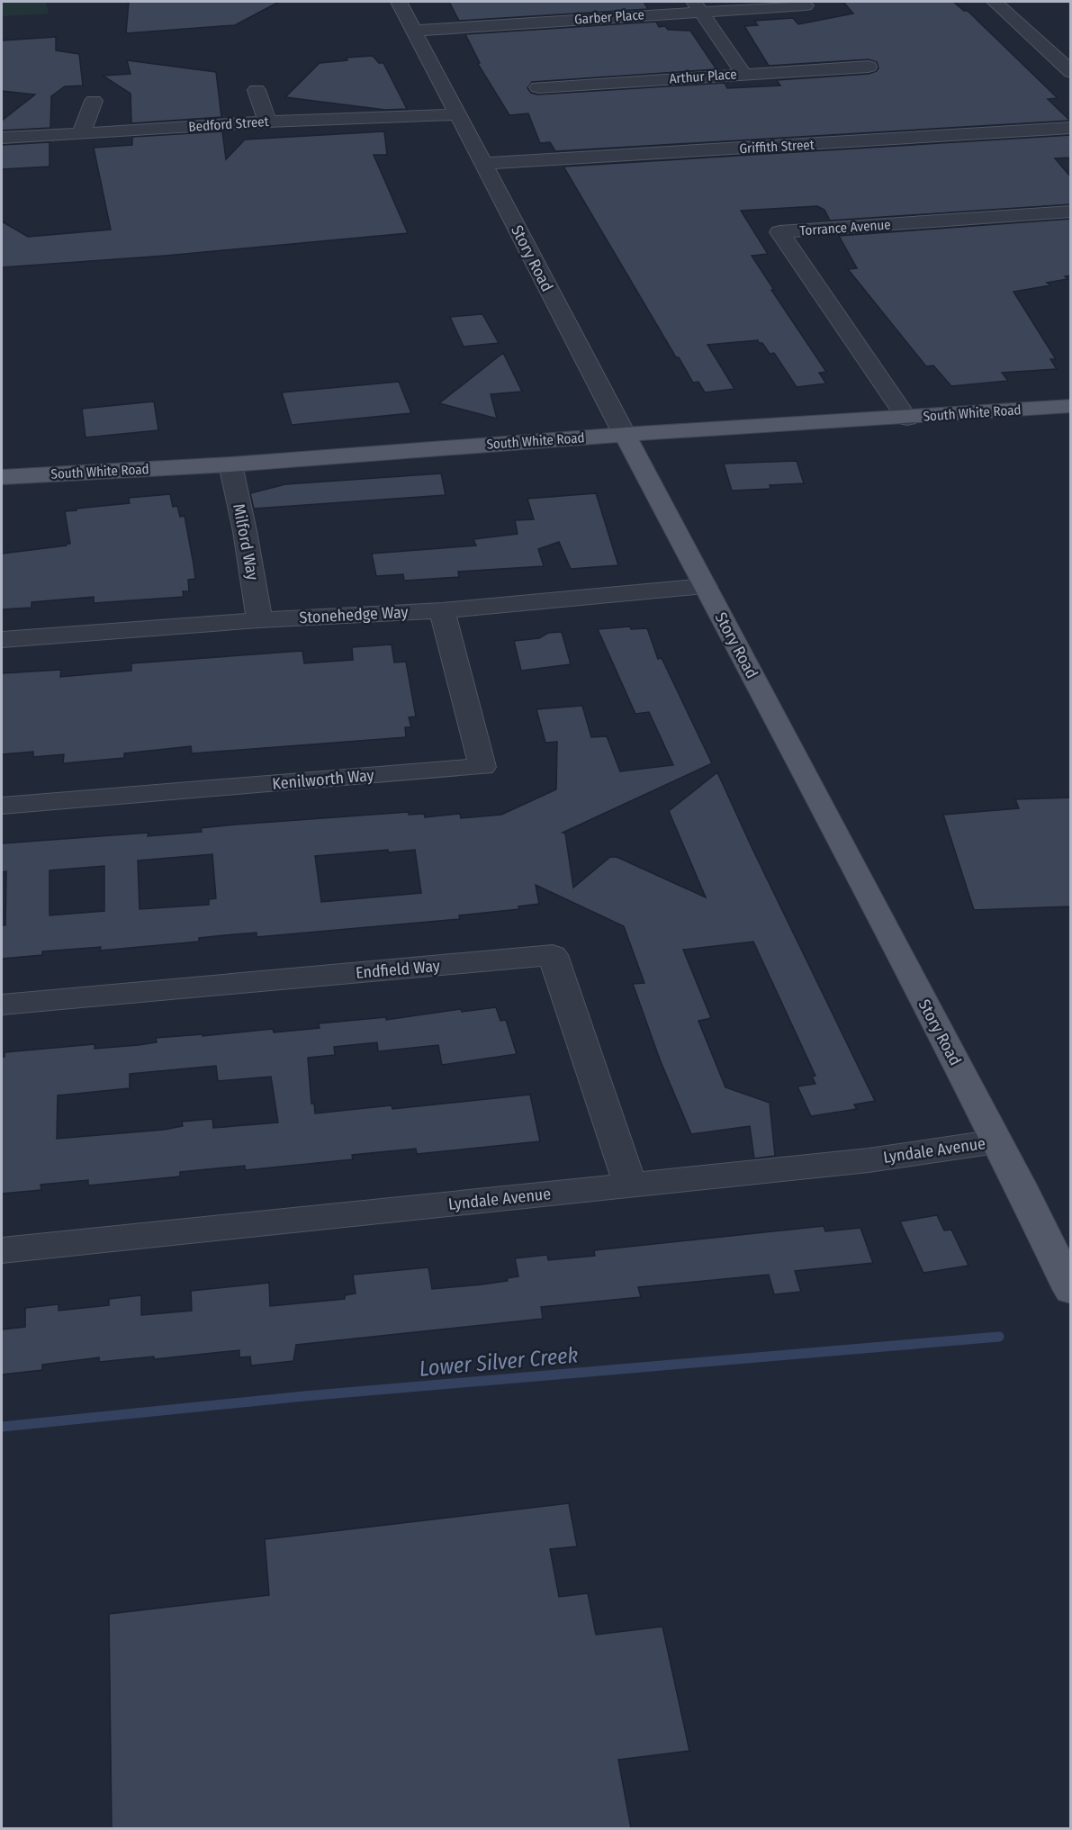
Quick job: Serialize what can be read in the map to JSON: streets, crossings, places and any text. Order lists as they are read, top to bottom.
{
  "streets": {
    "main road": ["Story Road", "South White Road"],
    "street": [
      "Garber Place",
      "Arthur Place",
      "Bedford Street",
      "Griffith Street",
      "Torrance Avenue",
      "Milford Way",
      "Stonehedge Way",
      "Kenilworth Way",
      "Endfield Way",
      "Lyndale Avenue"
    ]
  },
  "crossings": [
    ["Garber Place", "Story Road"],
    ["Bedford Street", "Story Road"],
    ["Griffith Street", "Story Road"],
    ["Torrance Avenue", "South White Road"],
    ["Story Road", "South White Road"],
    ["Story Road", "Stonehedge Way"],
    ["Story Road", "Lyndale Avenue"],
    ["South White Road", "Milford Way"],
    ["Milford Way", "Stonehedge Way"],
    ["Stonehedge Way", "Kenilworth Way"],
    ["Endfield Way", "Lyndale Avenue"]
  ],
  "water": ["Lower Silver Creek"]
}
